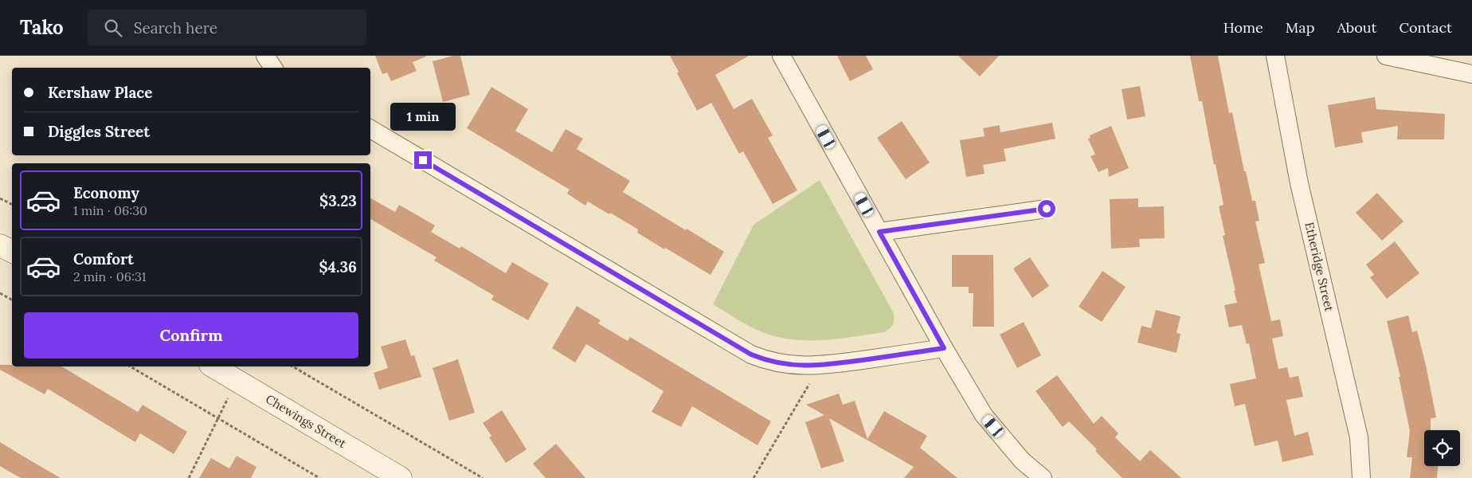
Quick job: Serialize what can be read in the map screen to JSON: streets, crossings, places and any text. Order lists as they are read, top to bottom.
{
  "streets": {
    "street": ["Etheridge Street", "Chewings Street"]
  },
  "page": {
    "header": "Tako",
    "search": "Search here",
    "nav": [
      "Home",
      "Map",
      "About",
      "Contact"
    ],
    "banner": ["Kershaw Place", "Diggles Street"],
    "bubble": "1 min",
    "list": [
      {
        "name": "Economy",
        "note": "1 min · 06:30",
        "value": "$3.23"
      },
      {
        "name": "Comfort",
        "note": "2 min · 06:31",
        "value": "$4.36"
      }
    ],
    "buttons": "Confirm"
  }
}
